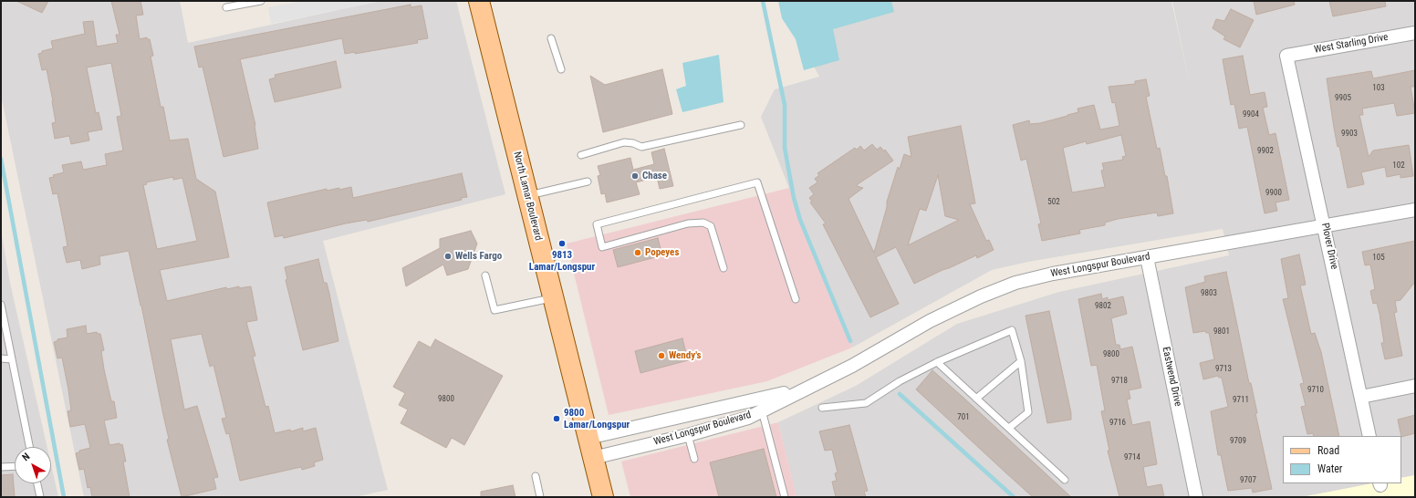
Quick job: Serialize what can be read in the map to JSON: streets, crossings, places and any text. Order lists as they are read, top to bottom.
{
  "streets": {
    "main road": ["North Lamar Boulevard"],
    "street": [
      "West Starling Drive",
      "Plover Drive",
      "West Longspur Boulevard",
      "Eastwend Drive"
    ]
  },
  "crossings": [
    ["West Starling Drive", "Plover Drive"],
    ["North Lamar Boulevard", "West Longspur Boulevard"],
    ["Plover Drive", "West Longspur Boulevard"],
    ["West Longspur Boulevard", "Eastwend Drive"]
  ],
  "places": [
    "Chase",
    "9813 Lamar/Longspur",
    "Popeyes",
    "Wells Fargo",
    "Wendy's",
    "9800 Lamar/Longspur"
  ],
  "house_numbers": [
    "103",
    "9905",
    "9904",
    "9903",
    "9902",
    "102",
    "9900",
    "502",
    "105",
    "9803",
    "9802",
    "9801",
    "9800",
    "9713",
    "9718",
    "9710",
    "9800",
    "9711",
    "701",
    "9716",
    "9709",
    "9714",
    "9707"
  ],
  "legend": ["Road", "Water"],
  "north": "top left"
}
